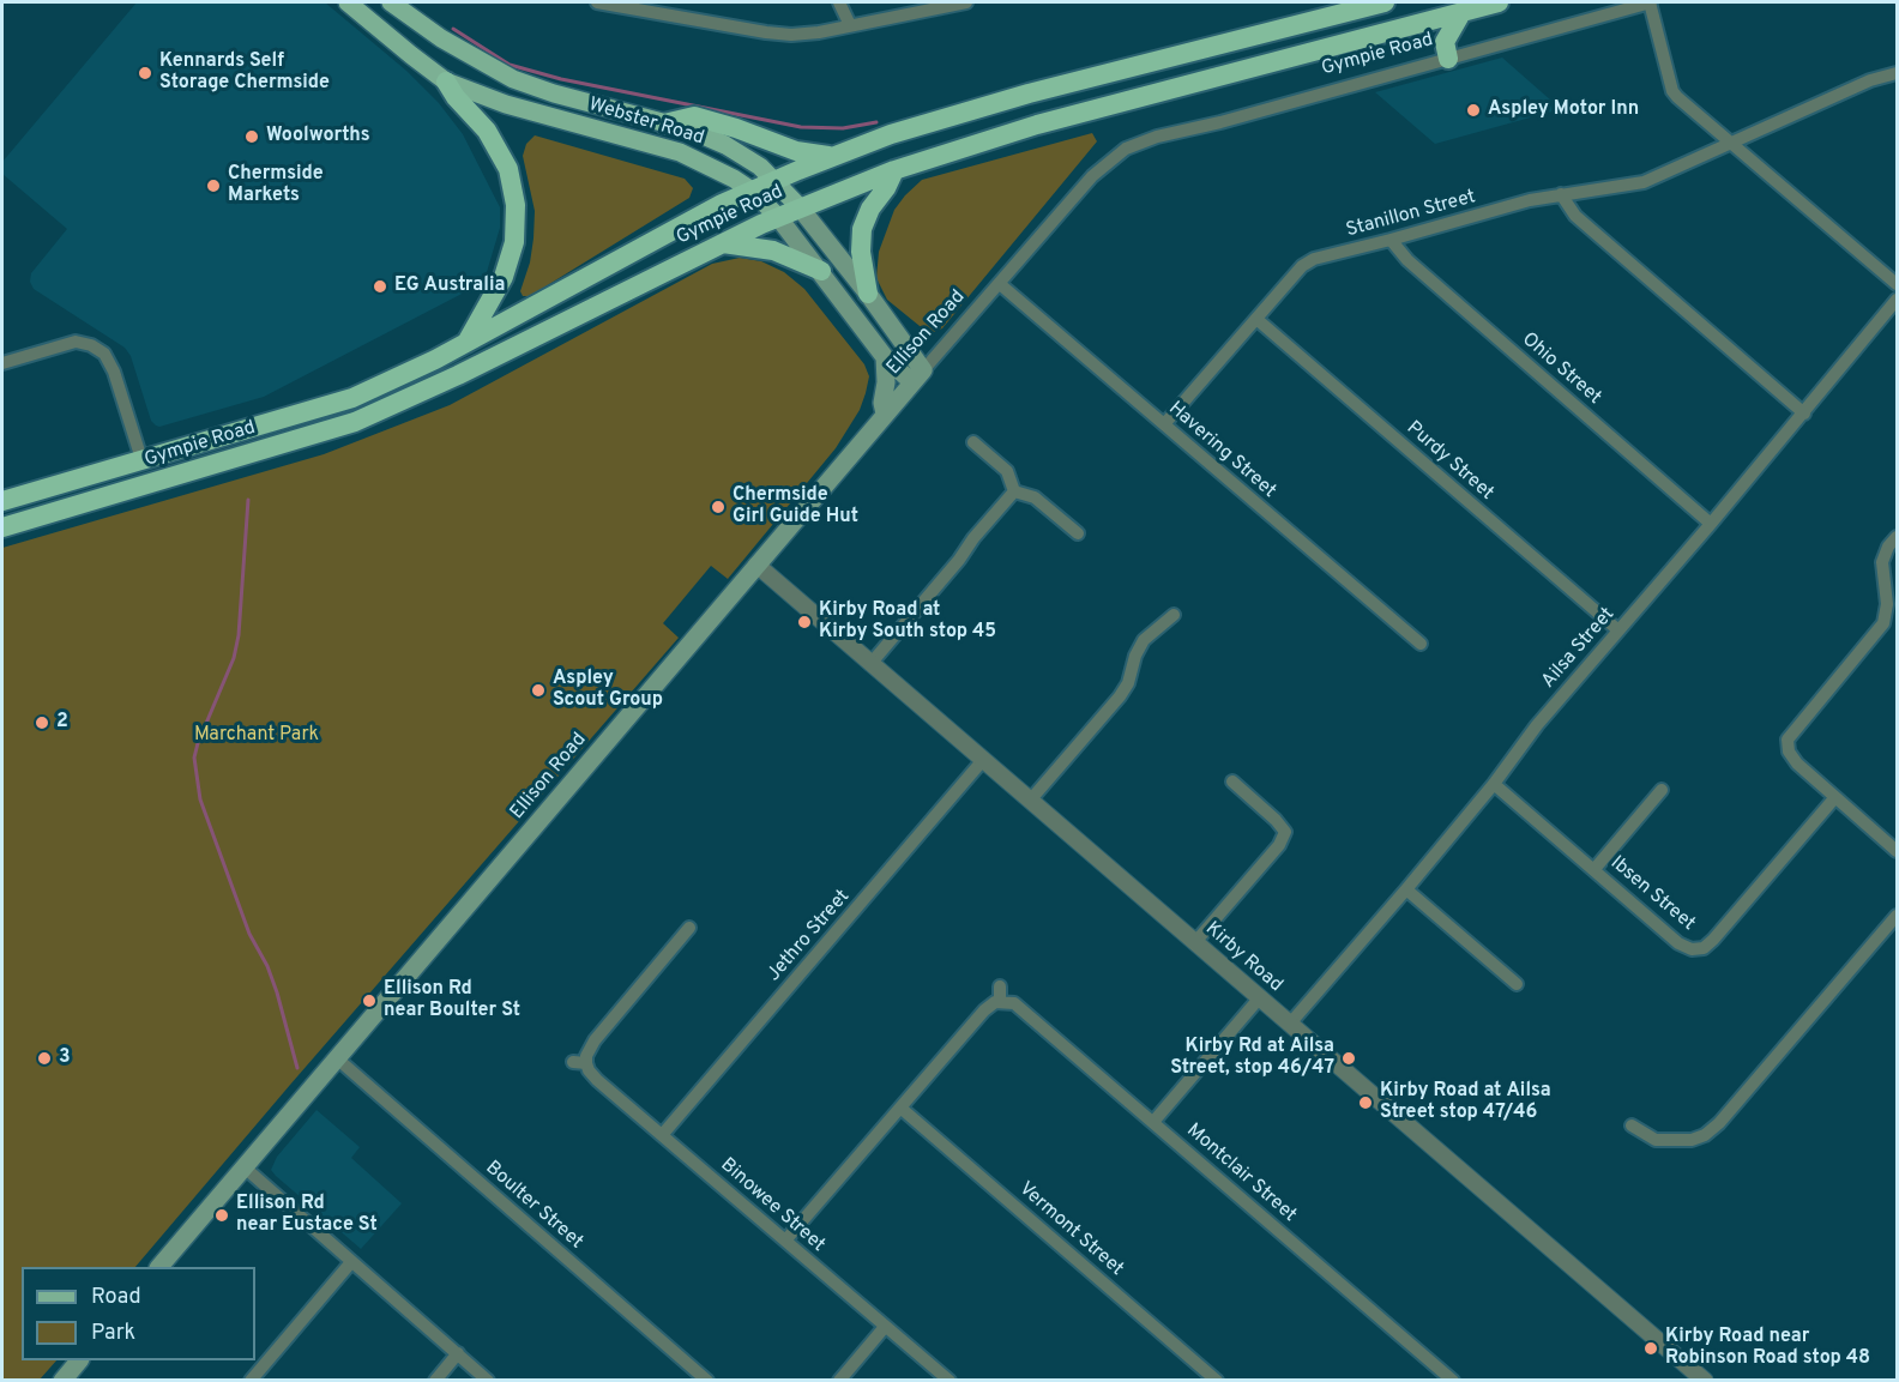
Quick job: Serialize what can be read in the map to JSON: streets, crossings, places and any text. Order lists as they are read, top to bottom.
{
  "streets": {
    "highway": ["Gympie Road"],
    "main road": ["Webster Road", "Ellison Road"],
    "street": [
      "Stanillon Street",
      "Ohio Street",
      "Havering Street",
      "Purdy Street",
      "Ailsa Street",
      "Ibsen Street",
      "Jethro Street",
      "Kirby Road",
      "Montclair Street",
      "Boulter Street",
      "Binowee Street",
      "Vermont Street"
    ]
  },
  "crossings": [
    ["Gympie Road", "Webster Road"],
    ["Gympie Road", "Ellison Road"],
    ["Webster Road", "Ellison Road"],
    ["Stanillon Street", "Ohio Street"],
    ["Stanillon Street", "Havering Street"],
    ["Stanillon Street", "Purdy Street"],
    ["Ellison Road", "Havering Street"],
    ["Ellison Road", "Kirby Road"],
    ["Ellison Road", "Boulter Street"],
    ["Ohio Street", "Ailsa Street"],
    ["Purdy Street", "Ailsa Street"],
    ["Ailsa Street", "Ibsen Street"],
    ["Ailsa Street", "Kirby Road"],
    ["Jethro Street", "Kirby Road"],
    ["Jethro Street", "Binowee Street"]
  ],
  "parks": ["Marchant Park"],
  "places": [
    "Kennards Self Storage Chermside",
    "Aspley Motor Inn",
    "Woolworths",
    "Chermside Markets",
    "EG Australia",
    "Chermside Girl Guide Hut",
    "Kirby Road at Kirby South stop 45",
    "Aspley Scout Group",
    "2",
    "Ellison Rd near Boulter St",
    "3",
    "Kirby Rd at Ailsa Street, stop 46/47",
    "Kirby Road at Ailsa Street stop 47/46",
    "Ellison Rd near Eustace St",
    "Kirby Road near Robinson Road stop 48"
  ],
  "legend": ["Road", "Park"]
}
